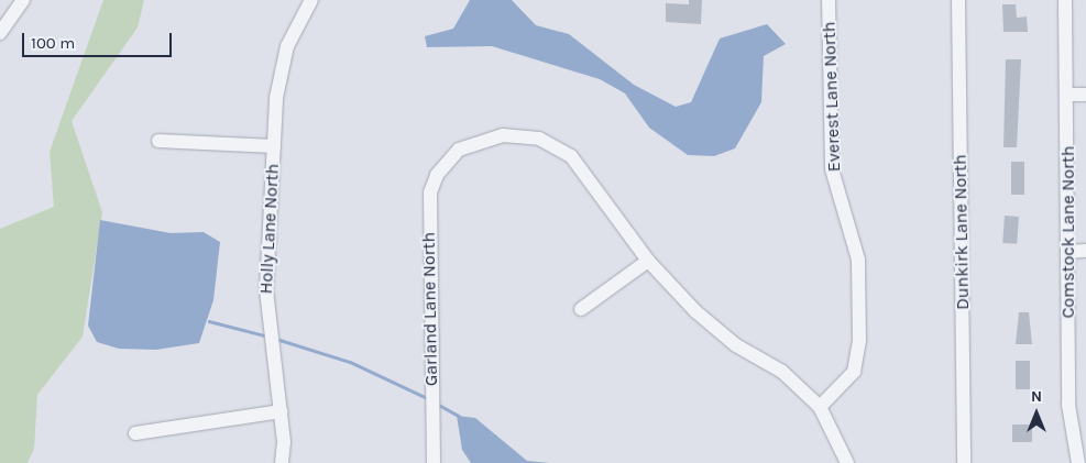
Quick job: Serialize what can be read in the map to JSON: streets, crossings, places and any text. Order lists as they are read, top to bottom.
{
  "streets": {
    "street": [
      "Everest Lane North",
      "Holly Lane North",
      "Dunkirk Lane North",
      "Comstock Lane North",
      "Garland Lane North"
    ]
  },
  "scale_bar": "100 m",
  "north": "top"
}
